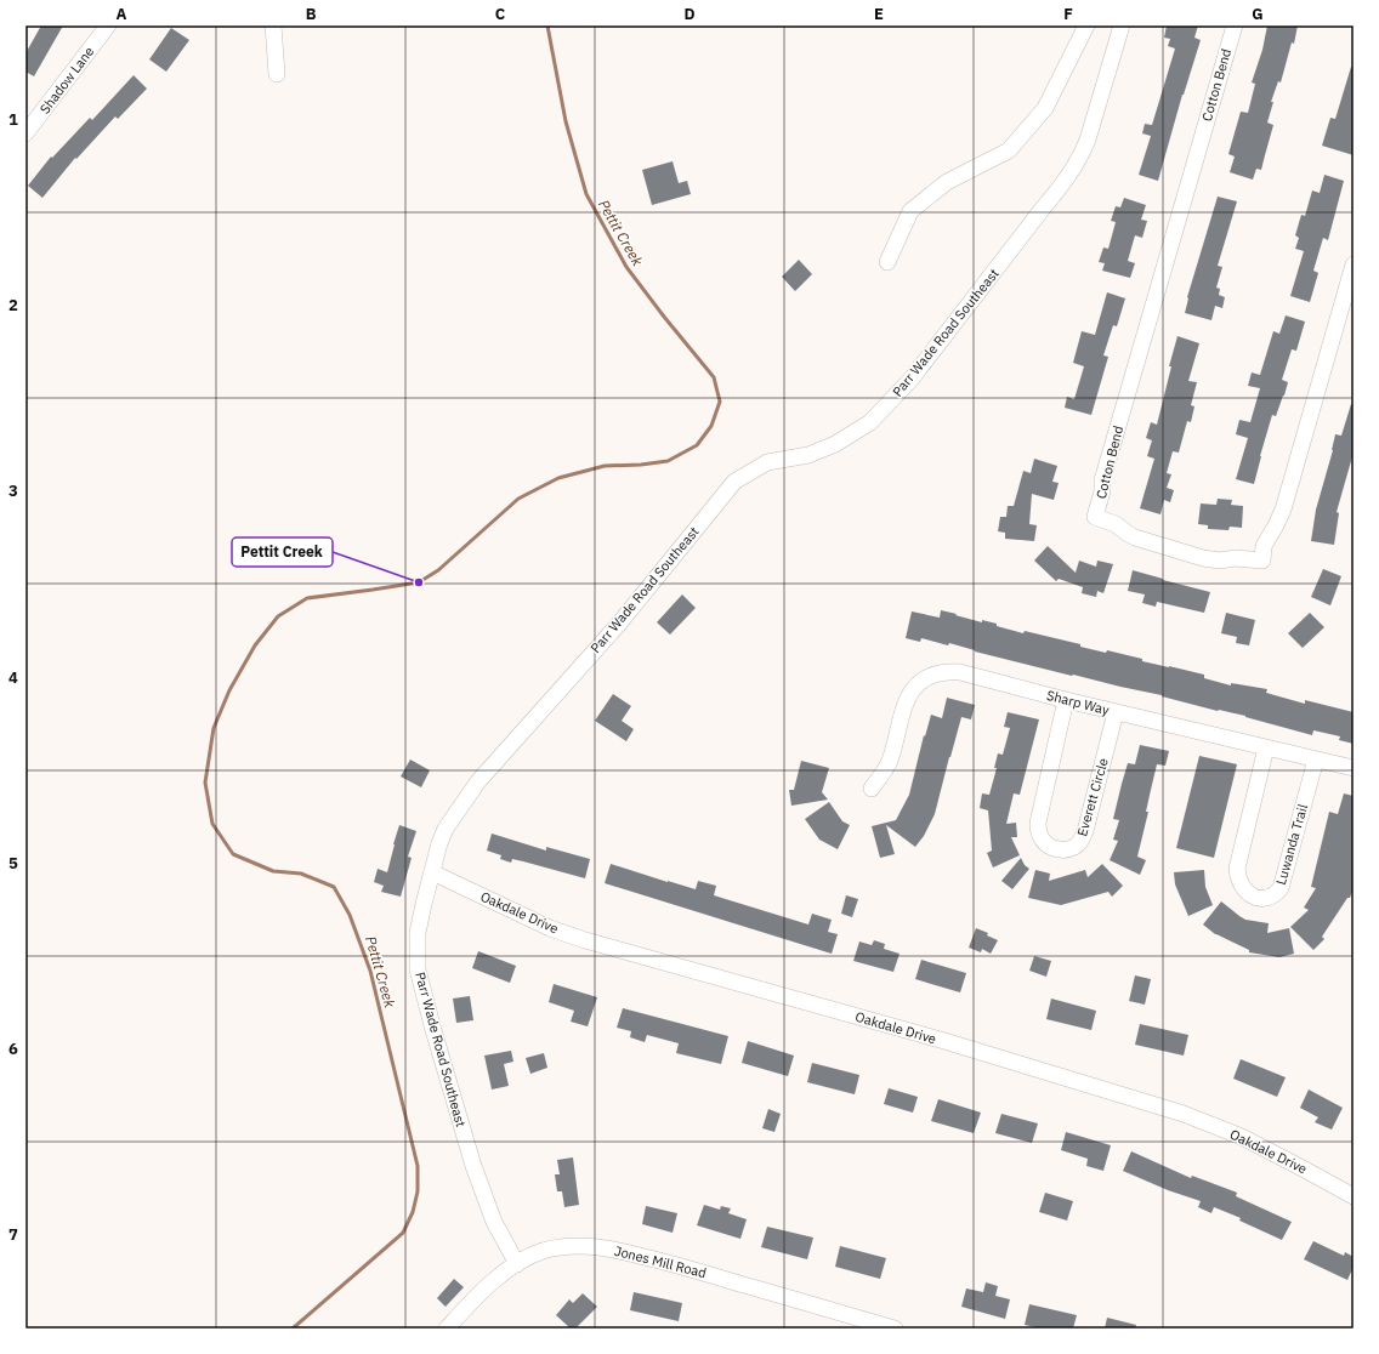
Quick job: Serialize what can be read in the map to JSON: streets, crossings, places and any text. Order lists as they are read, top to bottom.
{
  "streets": {
    "street": [
      "Shadow Lane",
      "Cotton Bend",
      "Parr Wade Road Southeast",
      "Sharp Way",
      "Everett Circle",
      "Luwanda Trail",
      "Oakdale Drive",
      "Jones Mill Road"
    ]
  },
  "crossings": [
    ["Parr Wade Road Southeast", "Oakdale Drive"],
    ["Parr Wade Road Southeast", "Jones Mill Road"],
    ["Sharp Way", "Everett Circle"],
    ["Sharp Way", "Luwanda Trail"]
  ],
  "water": ["Pettit Creek"],
  "places": ["Pettit Creek"],
  "grid": {
    "columns": [
      "A",
      "B",
      "C",
      "D",
      "E",
      "F",
      "G"
    ],
    "rows": [
      "1",
      "2",
      "3",
      "4",
      "5",
      "6",
      "7"
    ]
  }
}
